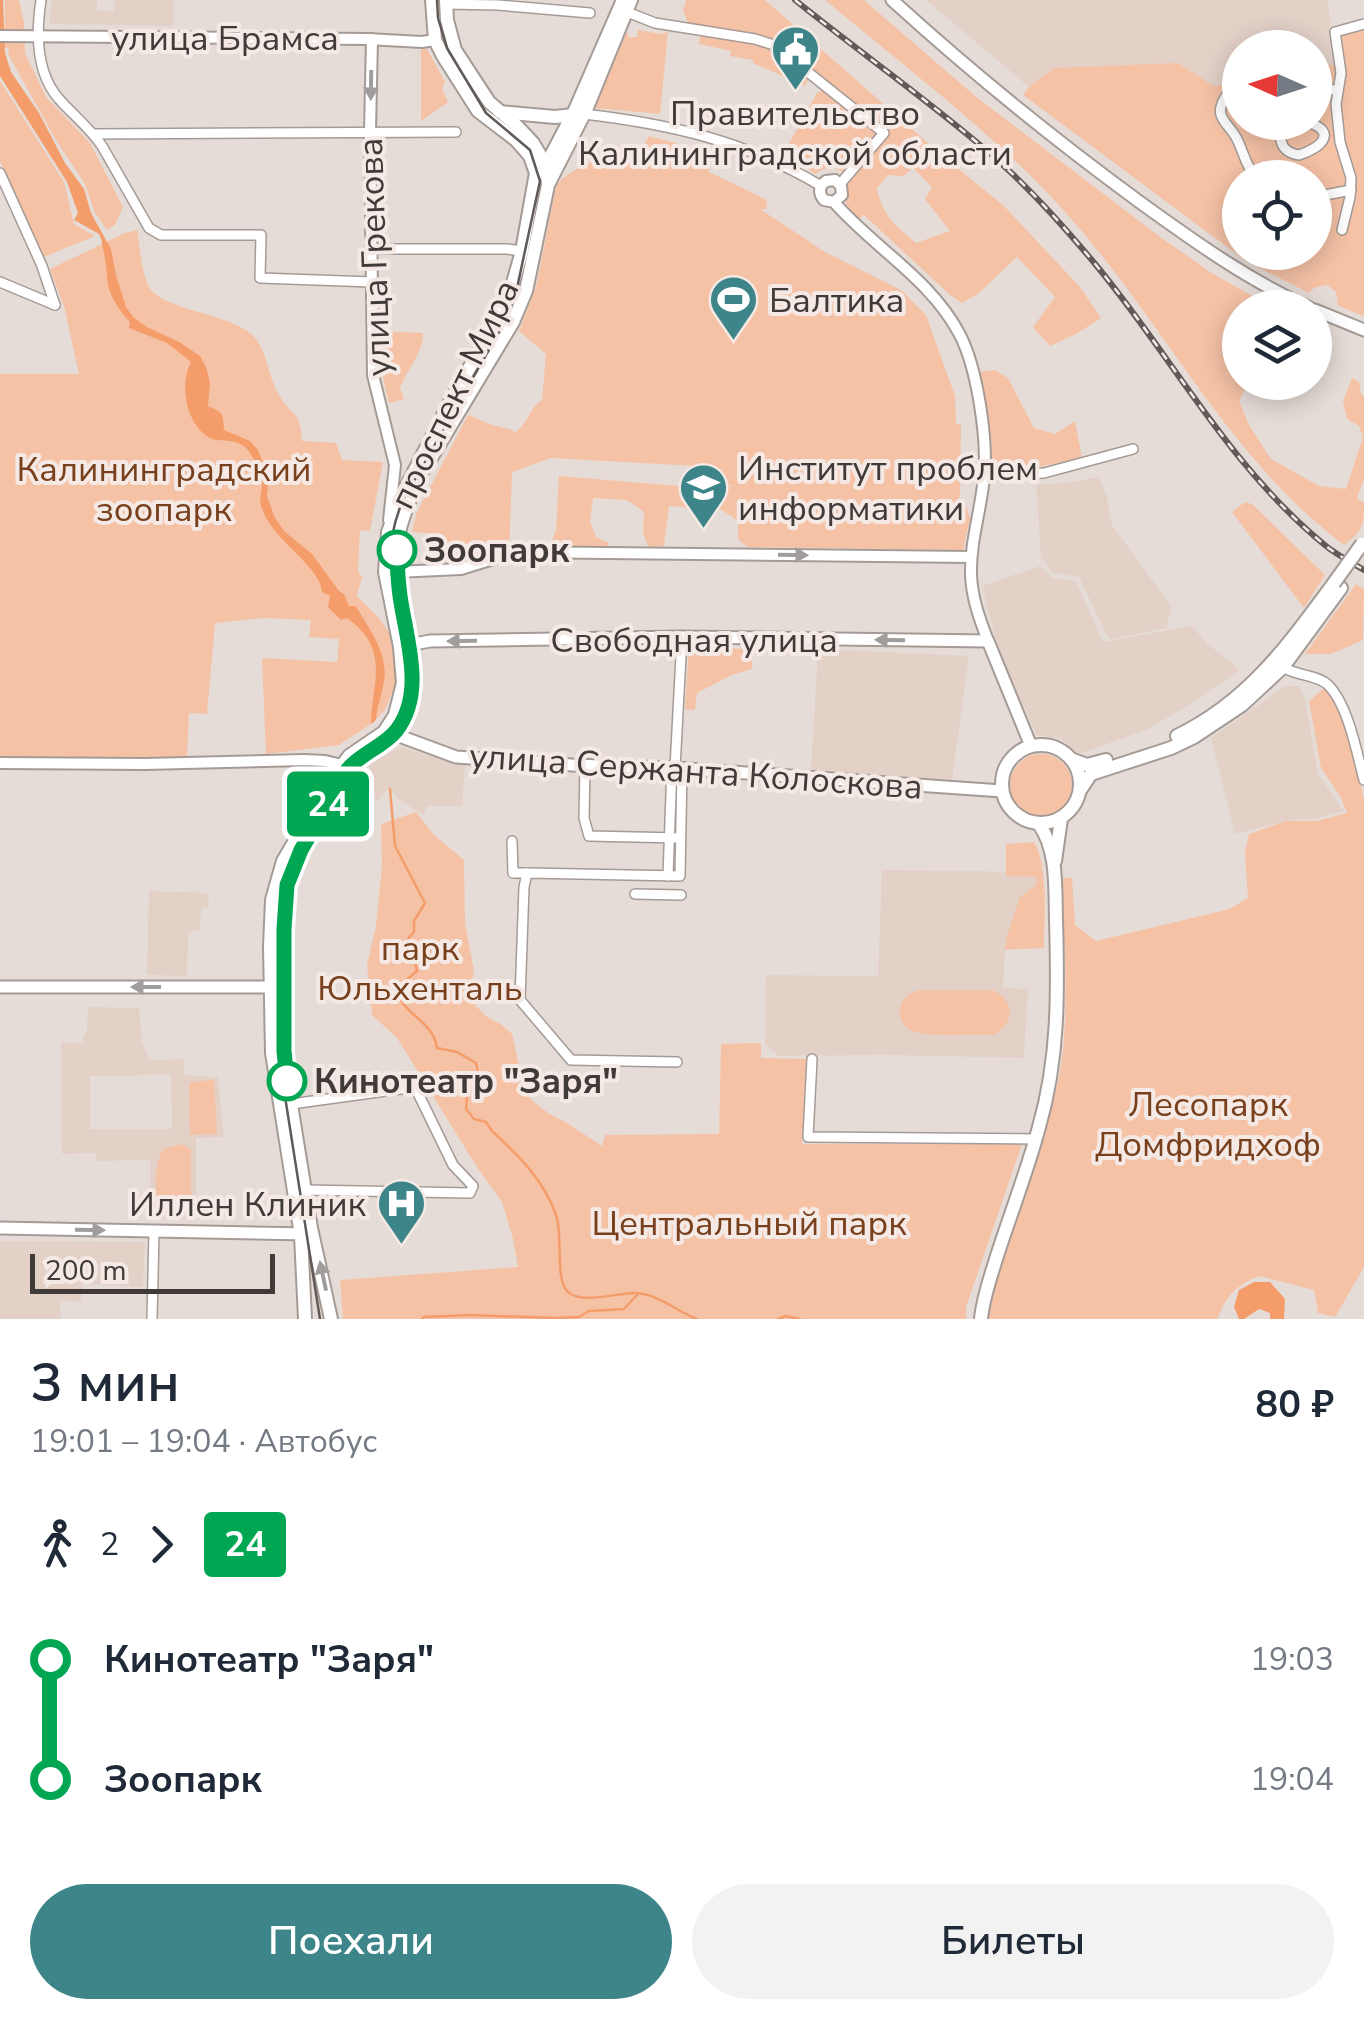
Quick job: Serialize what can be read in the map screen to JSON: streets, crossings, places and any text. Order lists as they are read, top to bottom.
{
  "streets": {
    "main road": ["проспект Мира", "Свободная улица", "улица Сержанта Колоскова"],
    "street": ["улица Брамса", "улица Грекова"]
  },
  "crossings": [
    ["улица Брамса", "улица Грекова"],
    ["улица Брамса", "проспект Мира"],
    ["улица Грекова", "проспект Мира"],
    ["проспект Мира", "Свободная улица"],
    ["проспект Мира", "улица Сержанта Колоскова"]
  ],
  "one_way": ["Свободная улица"],
  "parks": [
    "Калининградский зоопарк",
    "парк Юльхенталь",
    "Лесопарк Домфридхоф",
    "Центральный парк"
  ],
  "places": {
    "public building": ["Правительство Калининградской области"],
    "sports": ["Балтика"],
    "school or university": ["Институт проблем информатики"],
    "other": ["Зоопарк", "Кинотеатр \"Заря\""],
    "hospital": ["Иллен Клиник"]
  },
  "lines": ["bus line 24"],
  "scale_bar": "200 m",
  "north": "left",
  "page": {
    "on_map": "24",
    "scale": "200 m",
    "heading": ["3 мин", "19:01 – 19:04 · Автобус", "80 ₽"],
    "legs": ["2", "24"],
    "list": [
      {
        "name": "Кинотеатр \"Заря\"",
        "value": "19:03"
      },
      {
        "name": "Зоопарк",
        "value": "19:04"
      }
    ],
    "buttons": ["Поехали", "Билеты"]
  }
}
